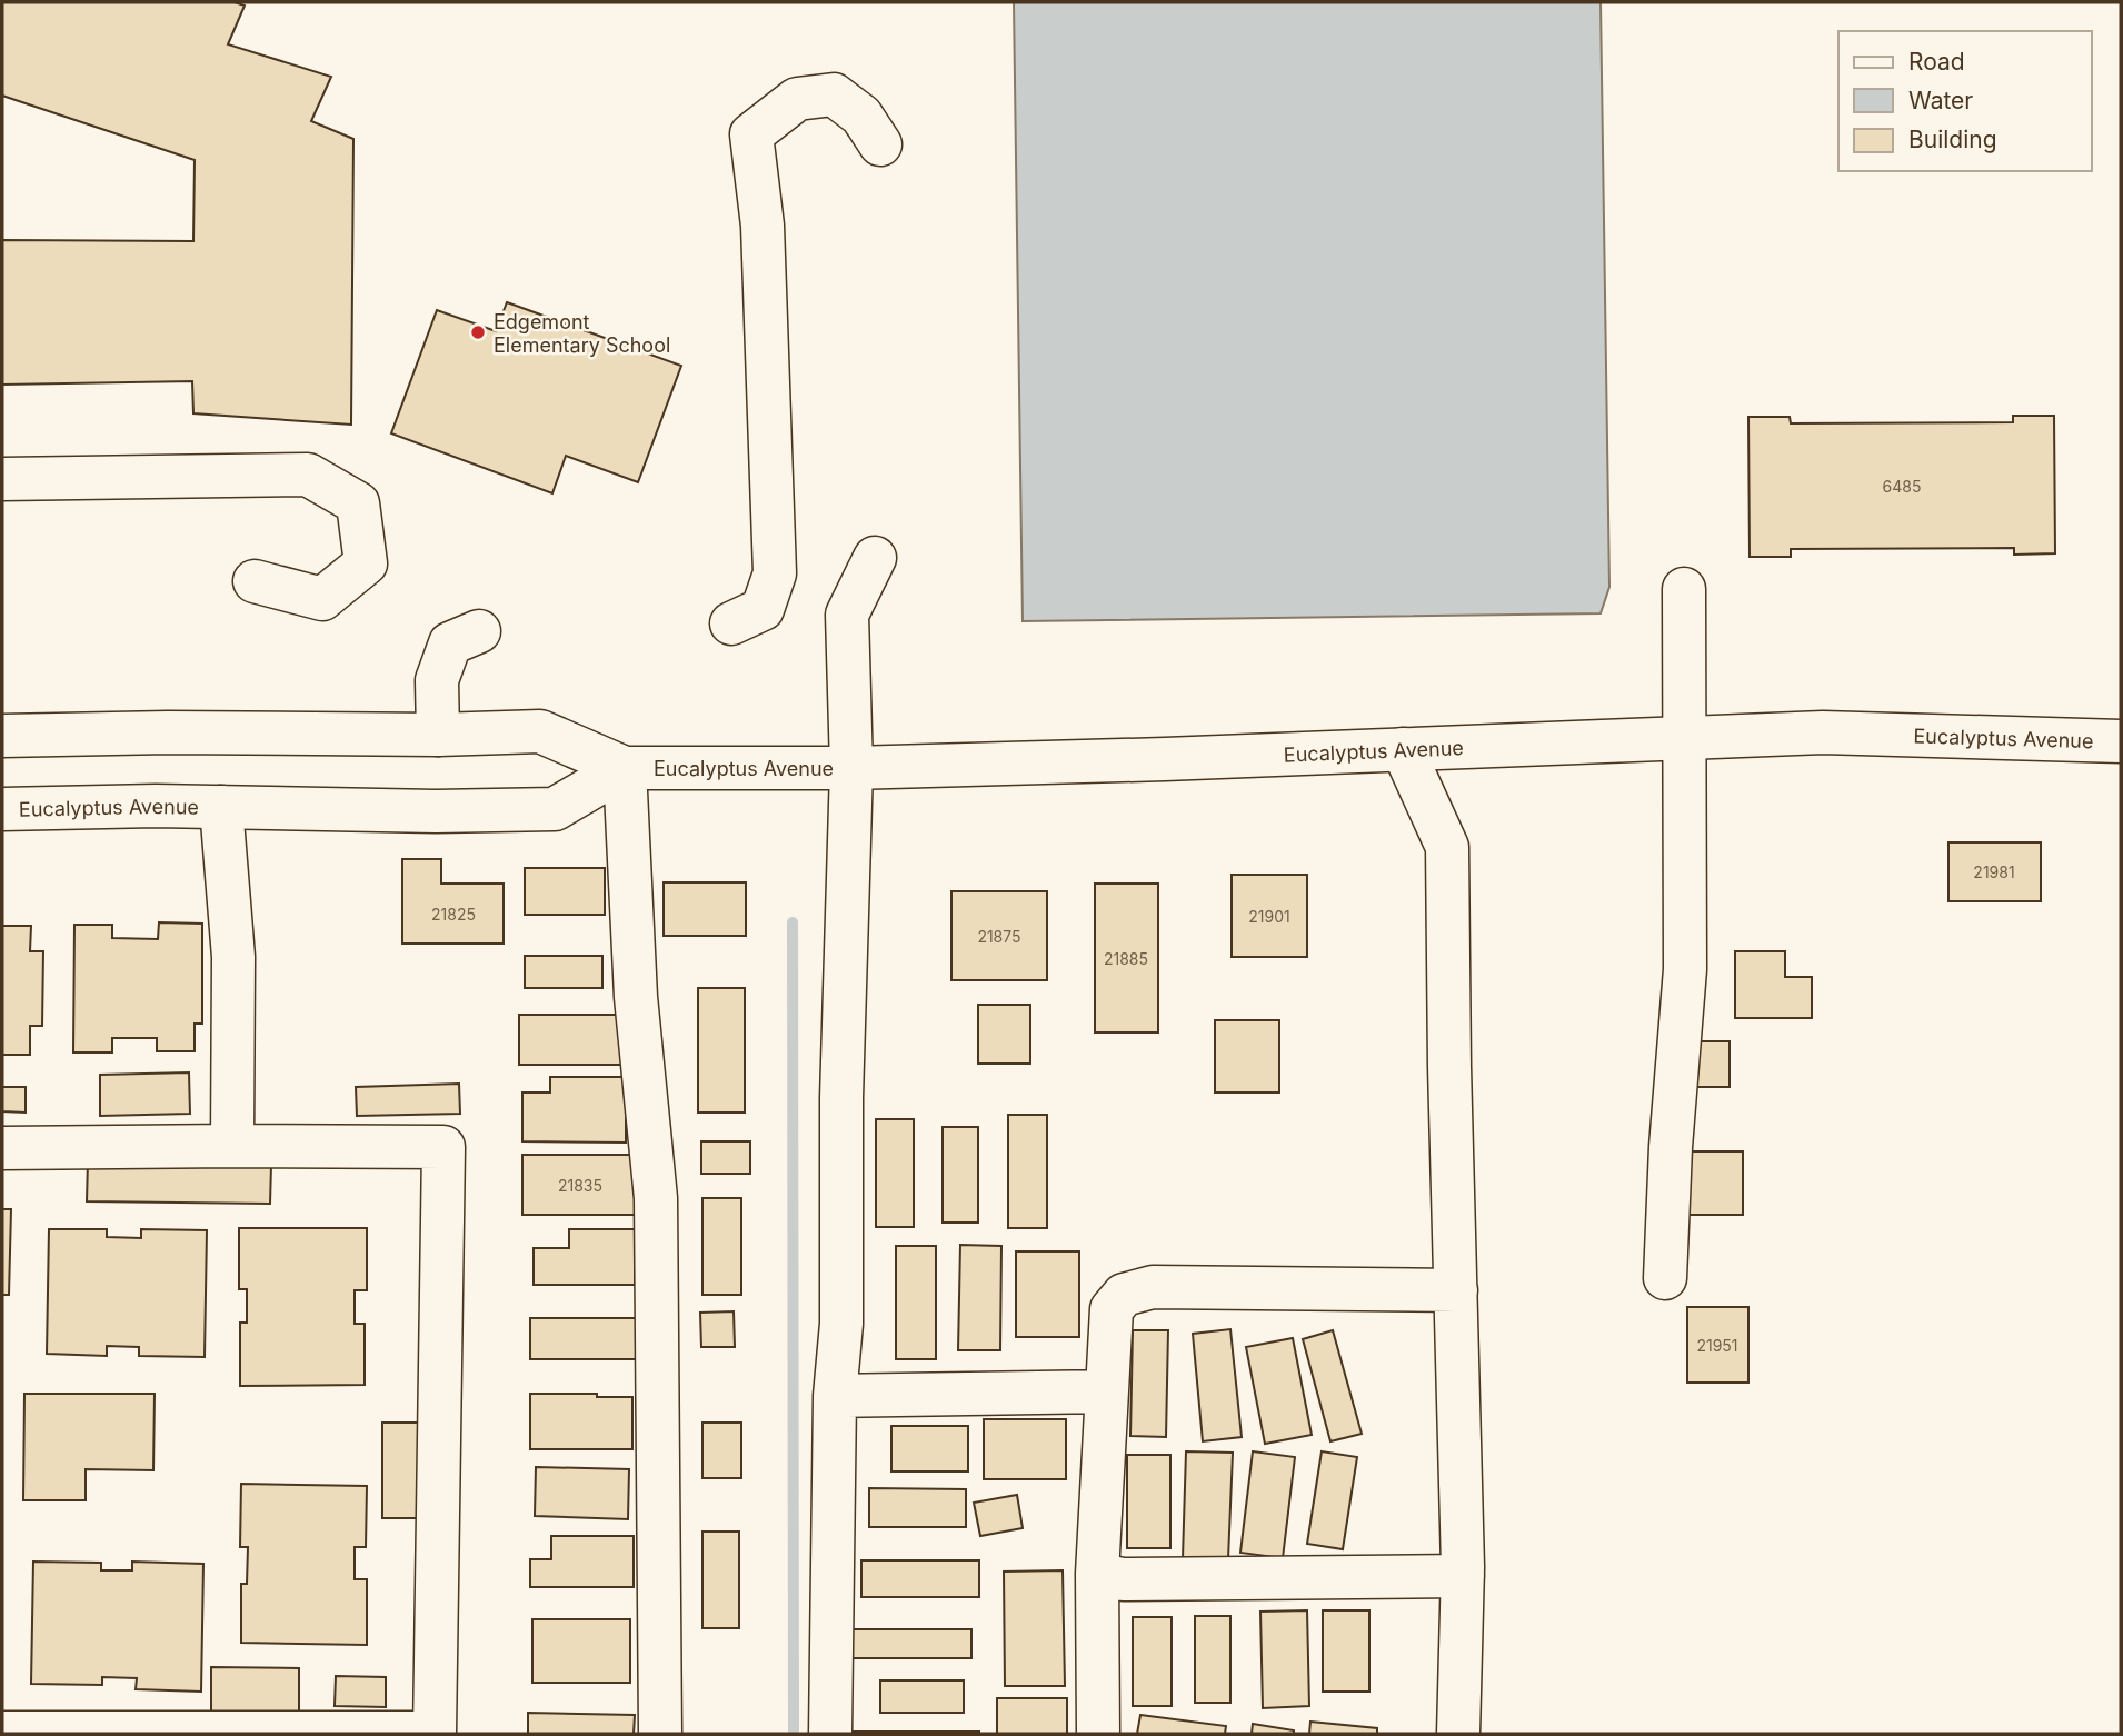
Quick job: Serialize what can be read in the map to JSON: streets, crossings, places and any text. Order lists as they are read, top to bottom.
{
  "streets": {
    "street": ["Eucalyptus Avenue"]
  },
  "places": ["Edgemont Elementary School"],
  "house_numbers": [
    "6485",
    "21981",
    "21825",
    "21901",
    "21875",
    "21885",
    "21835",
    "21951"
  ],
  "legend": ["Road", "Water", "Building"]
}
